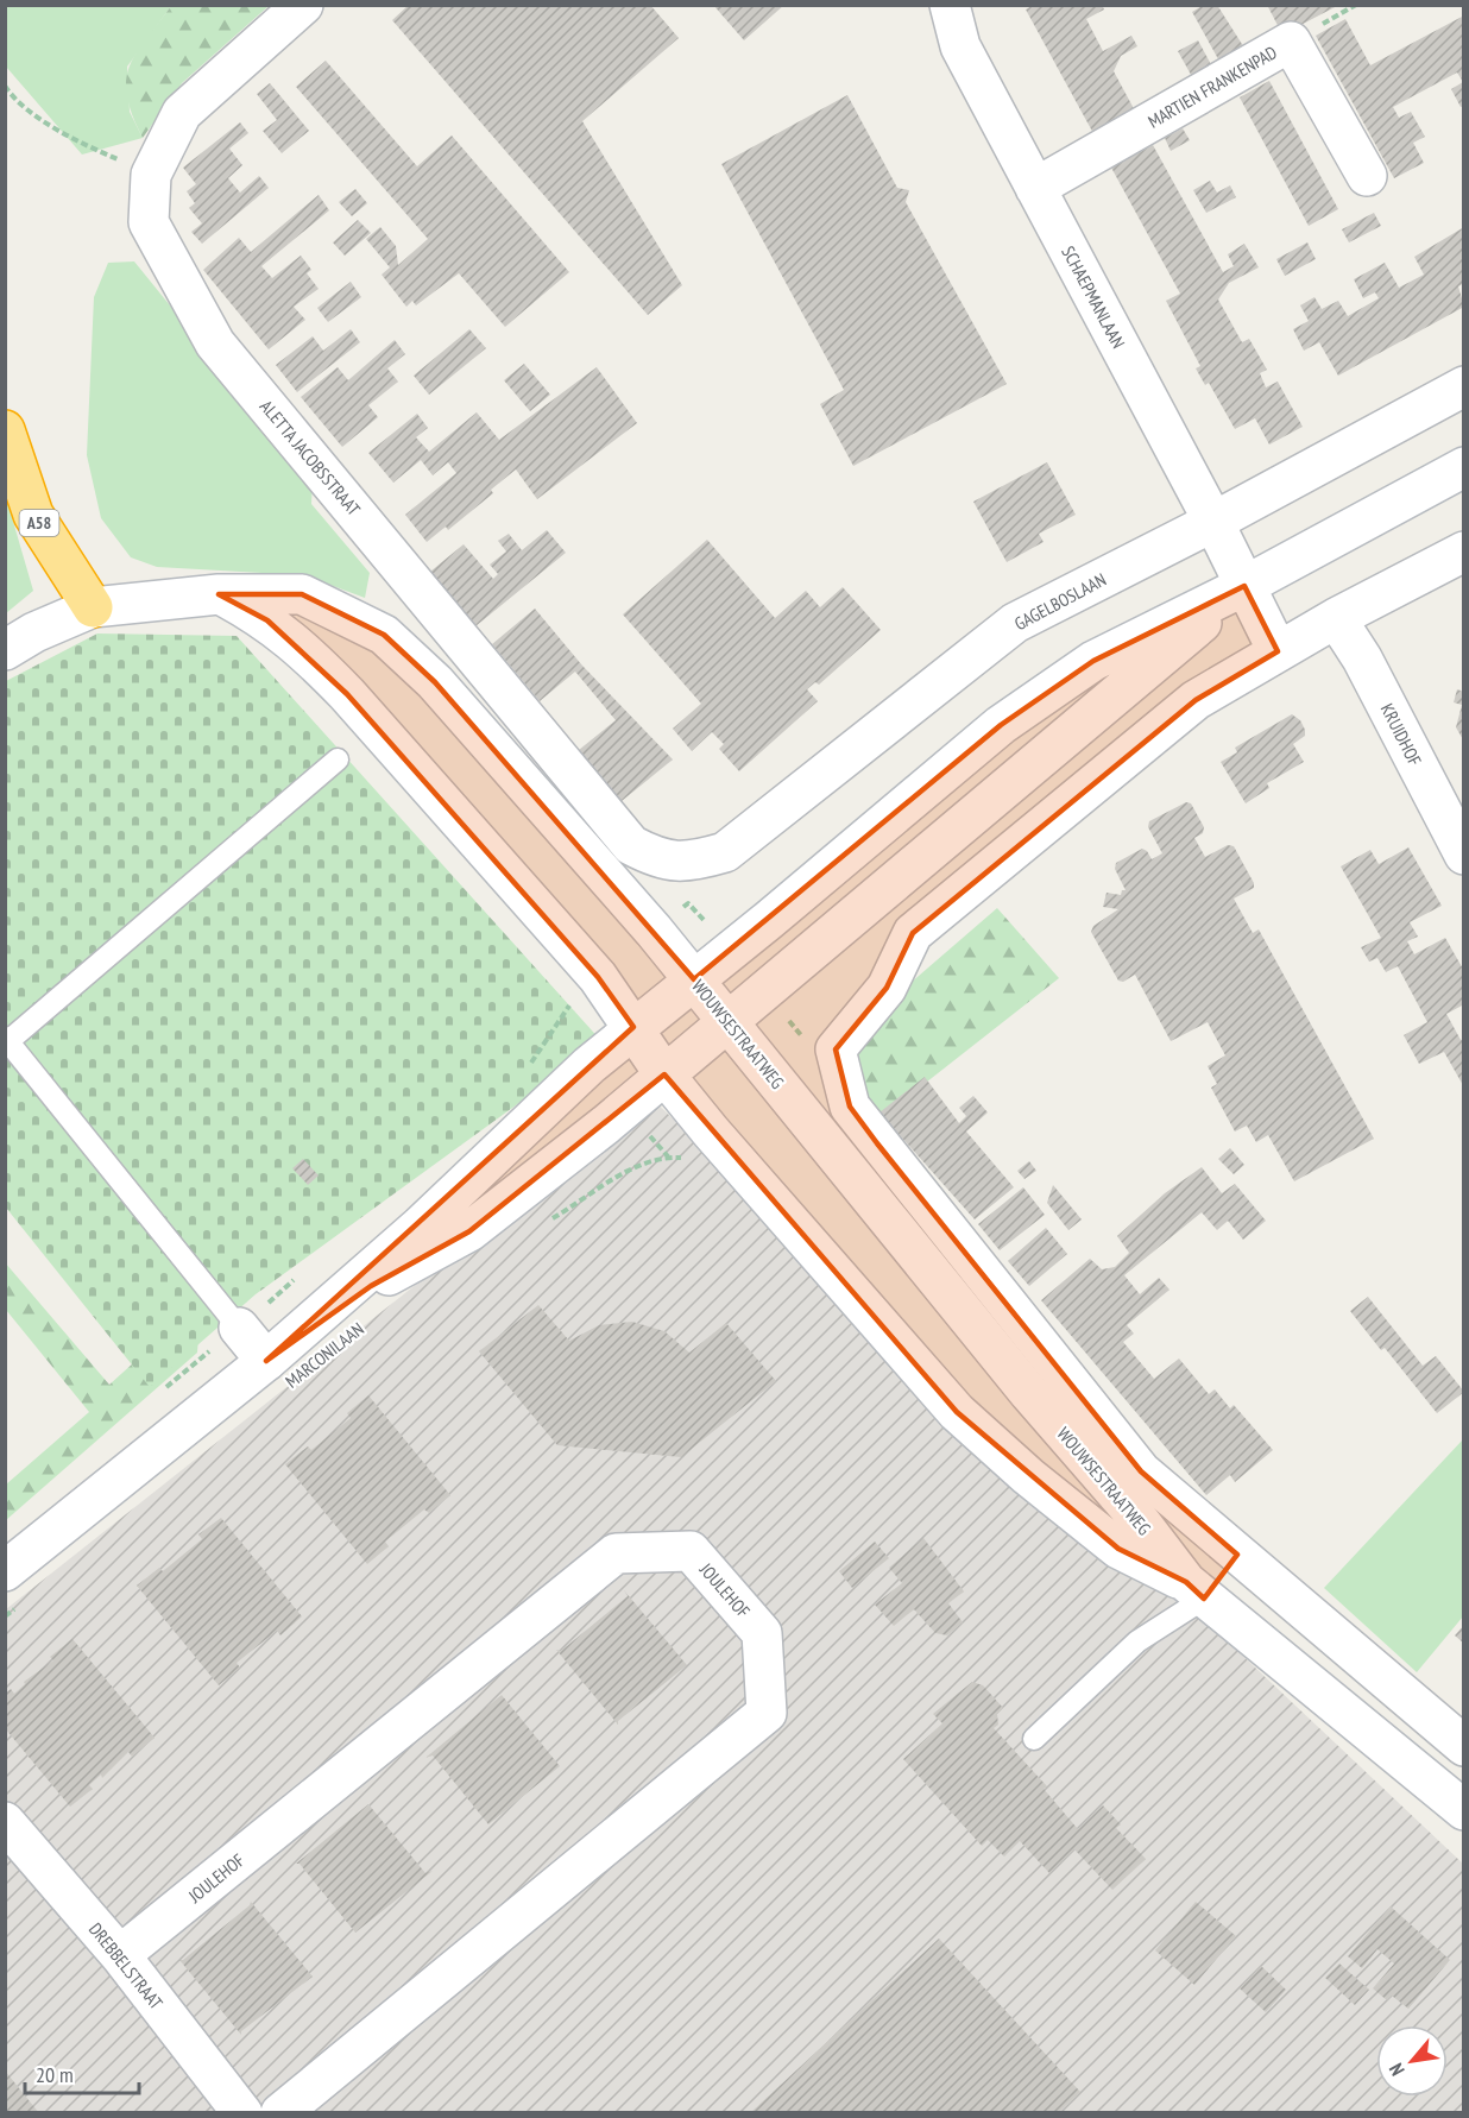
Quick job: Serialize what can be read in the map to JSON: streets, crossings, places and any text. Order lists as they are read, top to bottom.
{
  "streets": {
    "highway": ["A58"],
    "street": [
      "MARTIEN FRANKENPAD",
      "SCHAEPMANLAAN",
      "ALETTA JACOBSSTRAAT",
      "GAGELBOSLAAN",
      "KRUIDHOF",
      "WOUWSESTRAATWEG",
      "MARCONILAAN",
      "JOULEHOF",
      "DREBBELSTRAAT"
    ]
  },
  "crossings": [
    ["MARTIEN FRANKENPAD", "SCHAEPMANLAAN"],
    ["SCHAEPMANLAAN", "GAGELBOSLAAN"],
    ["ALETTA JACOBSSTRAAT", "GAGELBOSLAAN"],
    ["A58", "WOUWSESTRAATWEG"],
    ["WOUWSESTRAATWEG", "MARCONILAAN"],
    ["JOULEHOF", "DREBBELSTRAAT"]
  ],
  "scale_bar": "20 m",
  "north": "bottom left"
}
